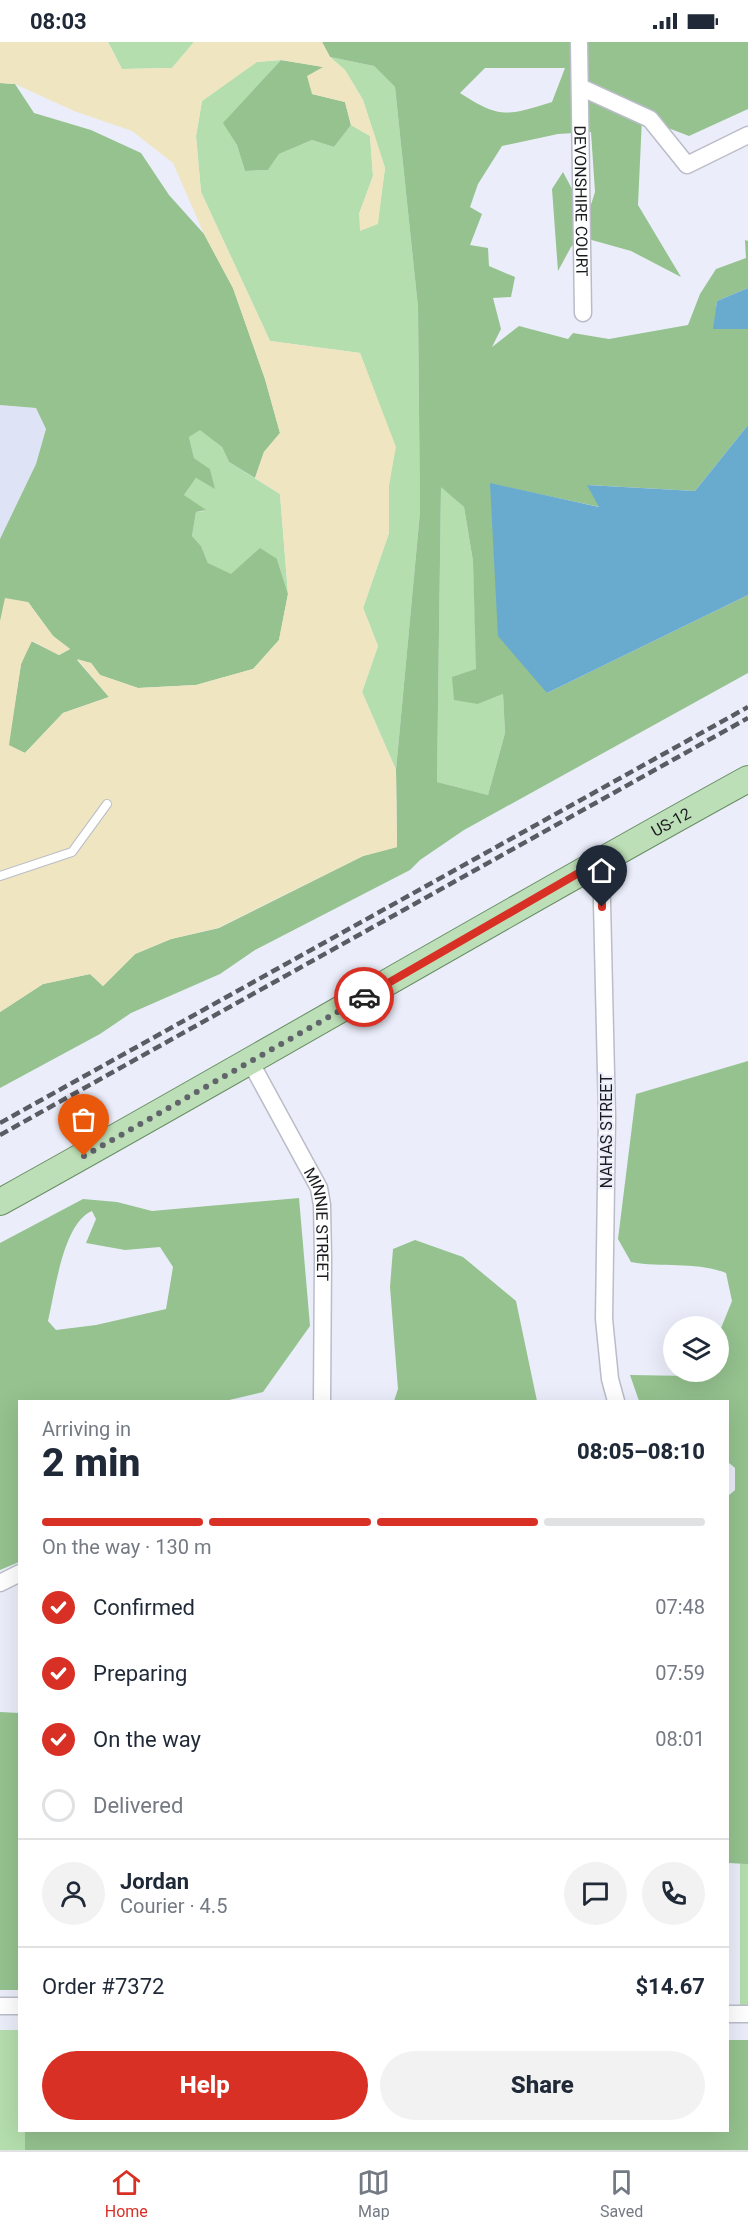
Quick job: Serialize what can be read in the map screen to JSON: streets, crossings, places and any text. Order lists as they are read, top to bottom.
{
  "streets": {
    "main road": ["US-12"],
    "street": ["DEVONSHIRE COURT", "NAHAS STREET", "MINNIE STREET"]
  },
  "crossings": [
    ["US-12", "NAHAS STREET"],
    ["US-12", "MINNIE STREET"]
  ],
  "page": {
    "status": "08:03",
    "heading": ["2 min", "Arriving in", "08:05–08:10"],
    "panel": [
      "Jordan",
      "Courier · 4.5",
      "Order #7372",
      "$14.67"
    ],
    "bar": "On the way · 130 m",
    "list": [
      ["Confirmed", "07:48"],
      ["Preparing", "07:59"],
      ["On the way", "08:01"],
      "Delivered"
    ],
    "buttons": ["Help", "Share"],
    "tabs": ["Home", "Map", "Saved"]
  }
}
